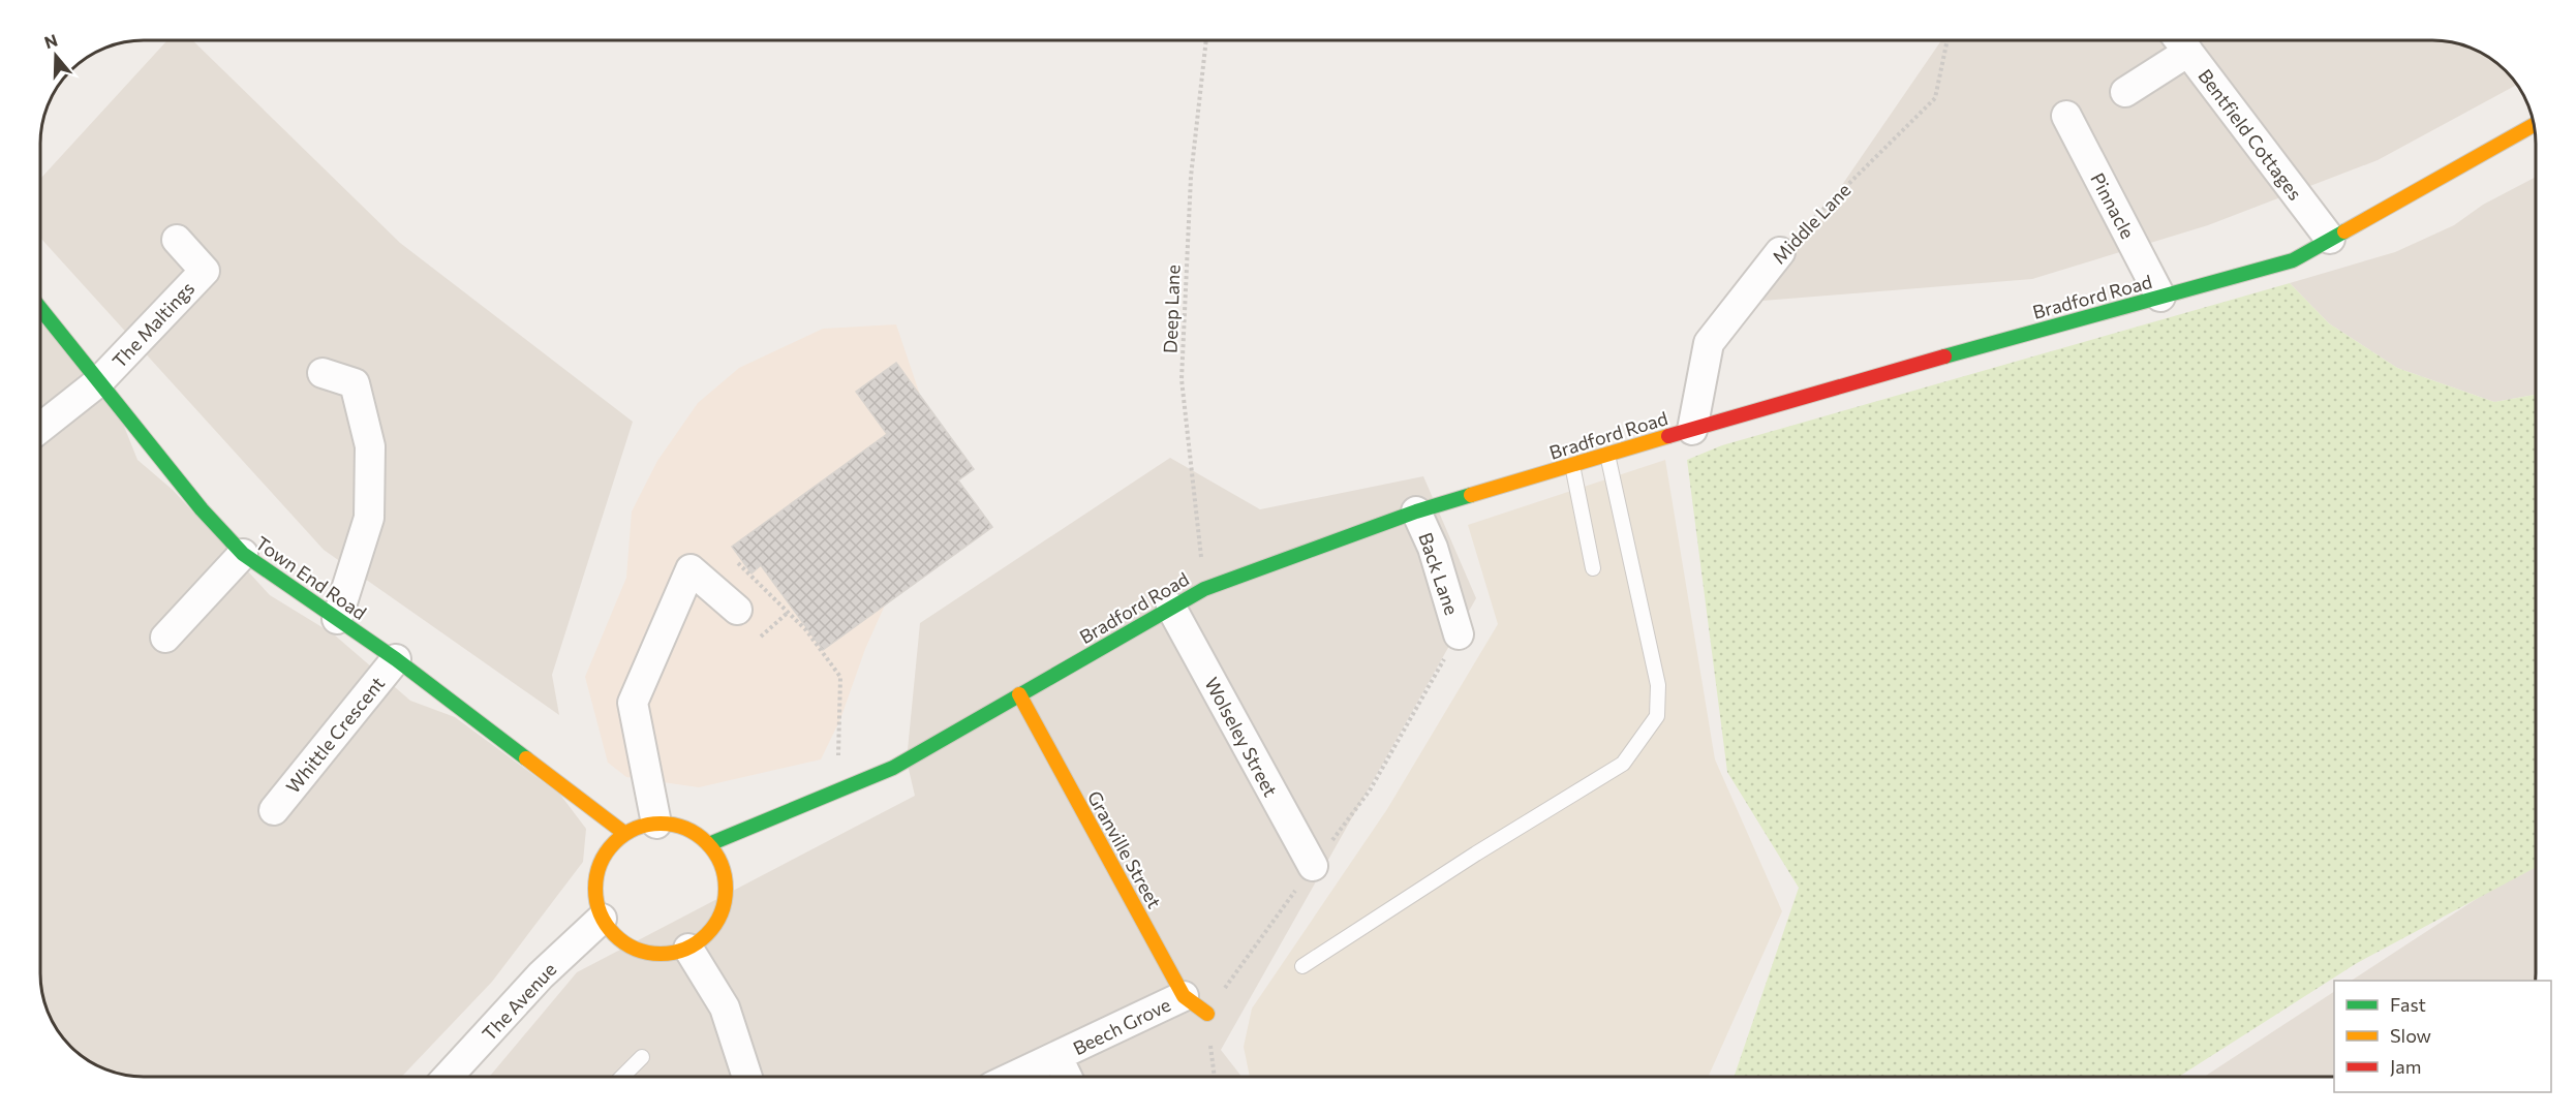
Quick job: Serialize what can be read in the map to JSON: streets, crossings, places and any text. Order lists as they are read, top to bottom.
{
  "streets": {
    "street": [
      "Bentfield Cottages",
      "Pinnacle",
      "Middle Lane",
      "Bradford Road",
      "The Maltings",
      "Back Lane",
      "Town End Road",
      "Whittle Crescent",
      "Wolseley Street",
      "Granville Street",
      "The Avenue",
      "Beech Grove"
    ],
    "path": ["Deep Lane"]
  },
  "crossings": [
    ["Bentfield Cottages", "Bradford Road"],
    ["Pinnacle", "Bradford Road"],
    ["Middle Lane", "Bradford Road"],
    ["Bradford Road", "Deep Lane"],
    ["Bradford Road", "Back Lane"],
    ["Bradford Road", "Town End Road"],
    ["Bradford Road", "Wolseley Street"],
    ["Bradford Road", "Granville Street"],
    ["Bradford Road", "The Avenue"],
    ["The Maltings", "Town End Road"],
    ["Town End Road", "Whittle Crescent"],
    ["Town End Road", "The Avenue"],
    ["Granville Street", "Beech Grove"]
  ],
  "legend": ["Fast", "Slow", "Jam"],
  "north": "top"
}
